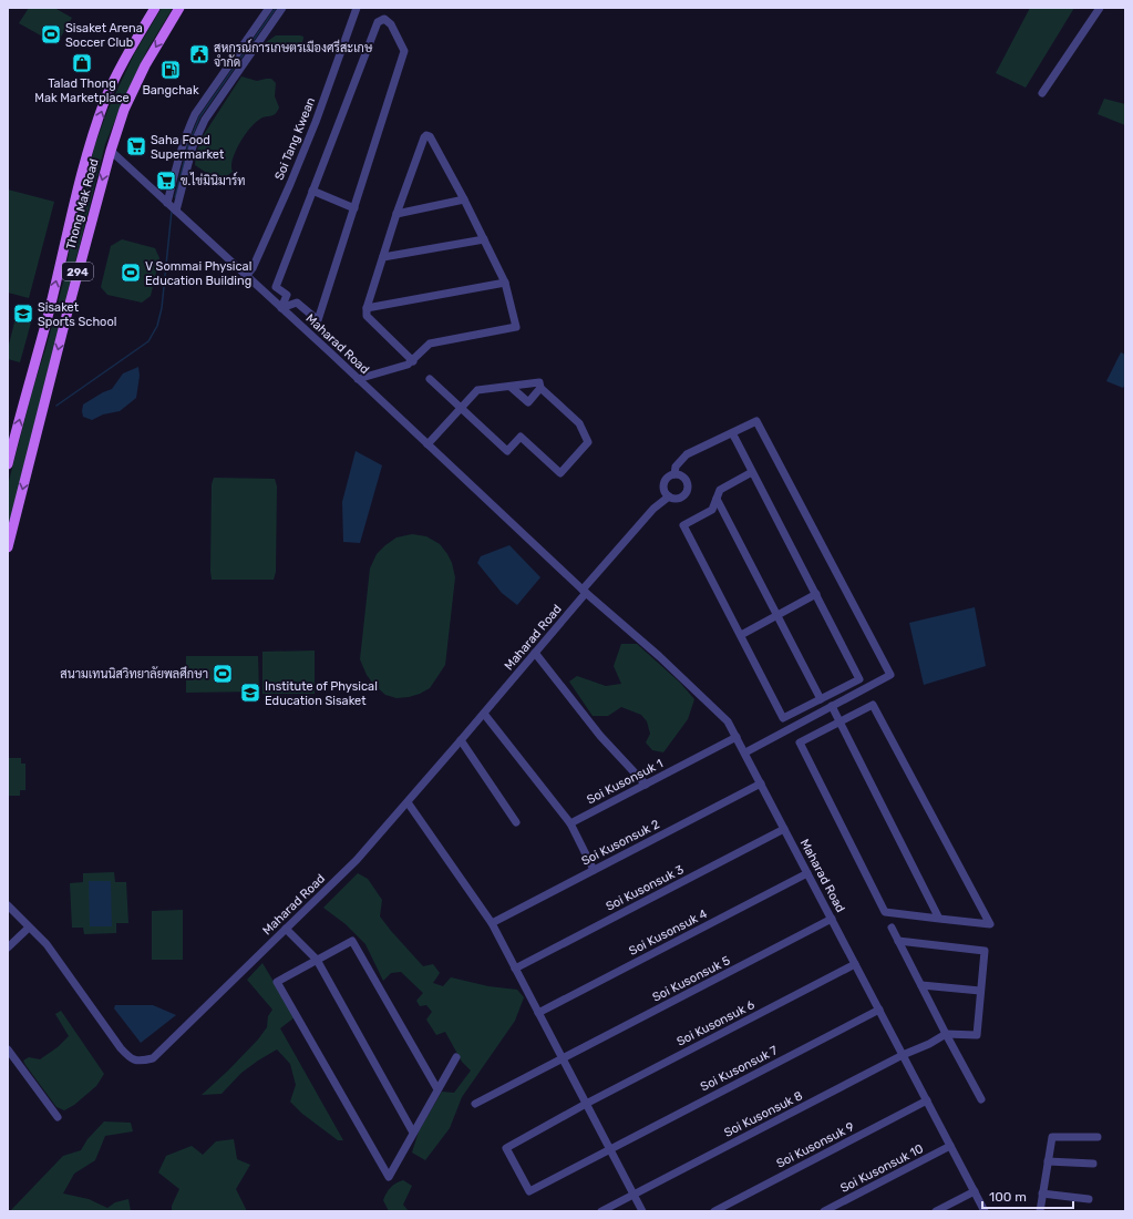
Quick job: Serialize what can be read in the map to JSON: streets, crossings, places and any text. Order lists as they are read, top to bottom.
{
  "streets": {
    "main road": ["Thong Mak Road", "294"],
    "street": [
      "Soi Tang Kwean",
      "Maharad Road",
      "Soi Kusonsuk 1",
      "Soi Kusonsuk 2",
      "Soi Kusonsuk 3",
      "Soi Kusonsuk 4",
      "Soi Kusonsuk 5",
      "Soi Kusonsuk 6",
      "Soi Kusonsuk 7",
      "Soi Kusonsuk 8",
      "Soi Kusonsuk 9",
      "Soi Kusonsuk 10"
    ]
  },
  "crossings": [
    ["Soi Tang Kwean", "Maharad Road"],
    ["Thong Mak Road", "Maharad Road"],
    ["Maharad Road", "Soi Kusonsuk 1"],
    ["Maharad Road", "Soi Kusonsuk 2"],
    ["Maharad Road", "Soi Kusonsuk 3"],
    ["Maharad Road", "Soi Kusonsuk 4"],
    ["Maharad Road", "Soi Kusonsuk 5"],
    ["Maharad Road", "Soi Kusonsuk 6"],
    ["Maharad Road", "Soi Kusonsuk 7"],
    ["Maharad Road", "Soi Kusonsuk 8"],
    ["Maharad Road", "Soi Kusonsuk 9"],
    ["Maharad Road", "Soi Kusonsuk 10"],
    ["Soi Kusonsuk 6", "Soi Kusonsuk 7"]
  ],
  "places": {
    "sports": ["Sisaket Arena Soccer Club", "V Sommai Physical Education Building", "สนามเทนนิสวิทยาลัยพลศึกษา"],
    "public building": ["สหกรณ์การเกษตรเมืองศรีสะเกษ จำกัด"],
    "shop": ["Talad Thong Mak Marketplace"],
    "fuel station": ["Bangchak"],
    "supermarket": ["Saha Food Supermarket", "ข.ไข่มินิมาร์ท"],
    "school or university": ["Sisaket Sports School", "Institute of Physical Education Sisaket"]
  },
  "scale_bar": "100 m"
}
